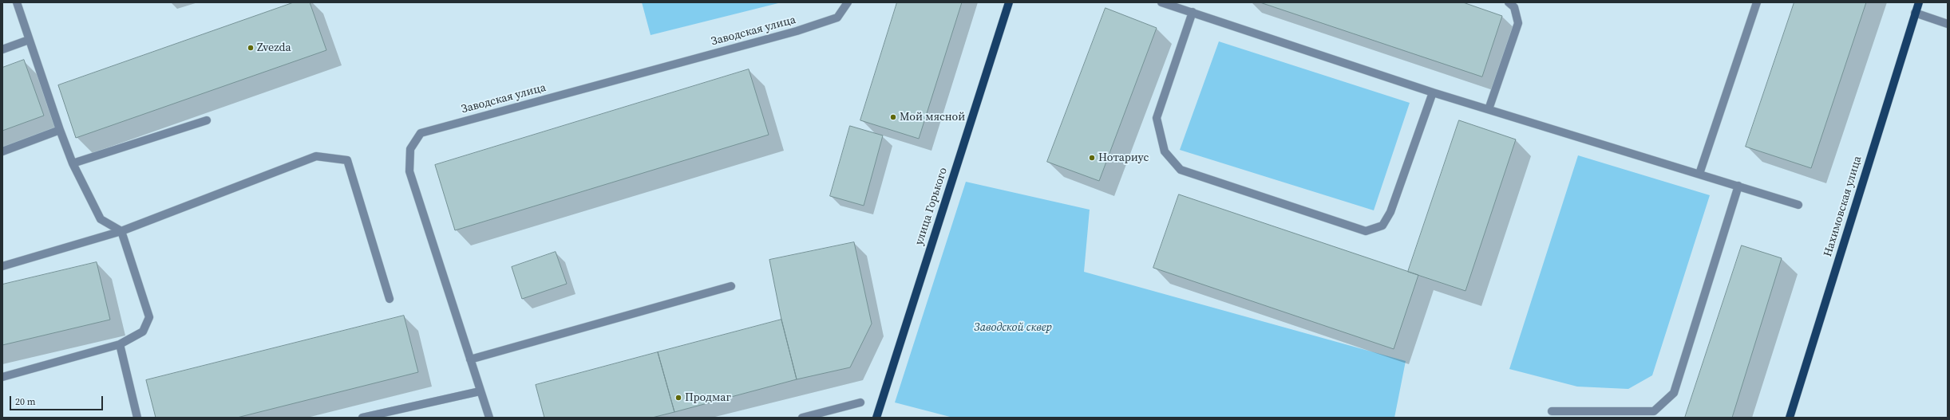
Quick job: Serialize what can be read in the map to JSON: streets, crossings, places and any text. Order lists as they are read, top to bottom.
{
  "streets": {
    "main road": ["улица Горького", "Нахимовская улица"],
    "street": ["Заводская улица"]
  },
  "parks": ["Заводской сквер"],
  "places": [
    "Zvezda",
    "Мой мясной",
    "Нотариус",
    "Продмаг"
  ],
  "scale_bar": "20 m"
}
